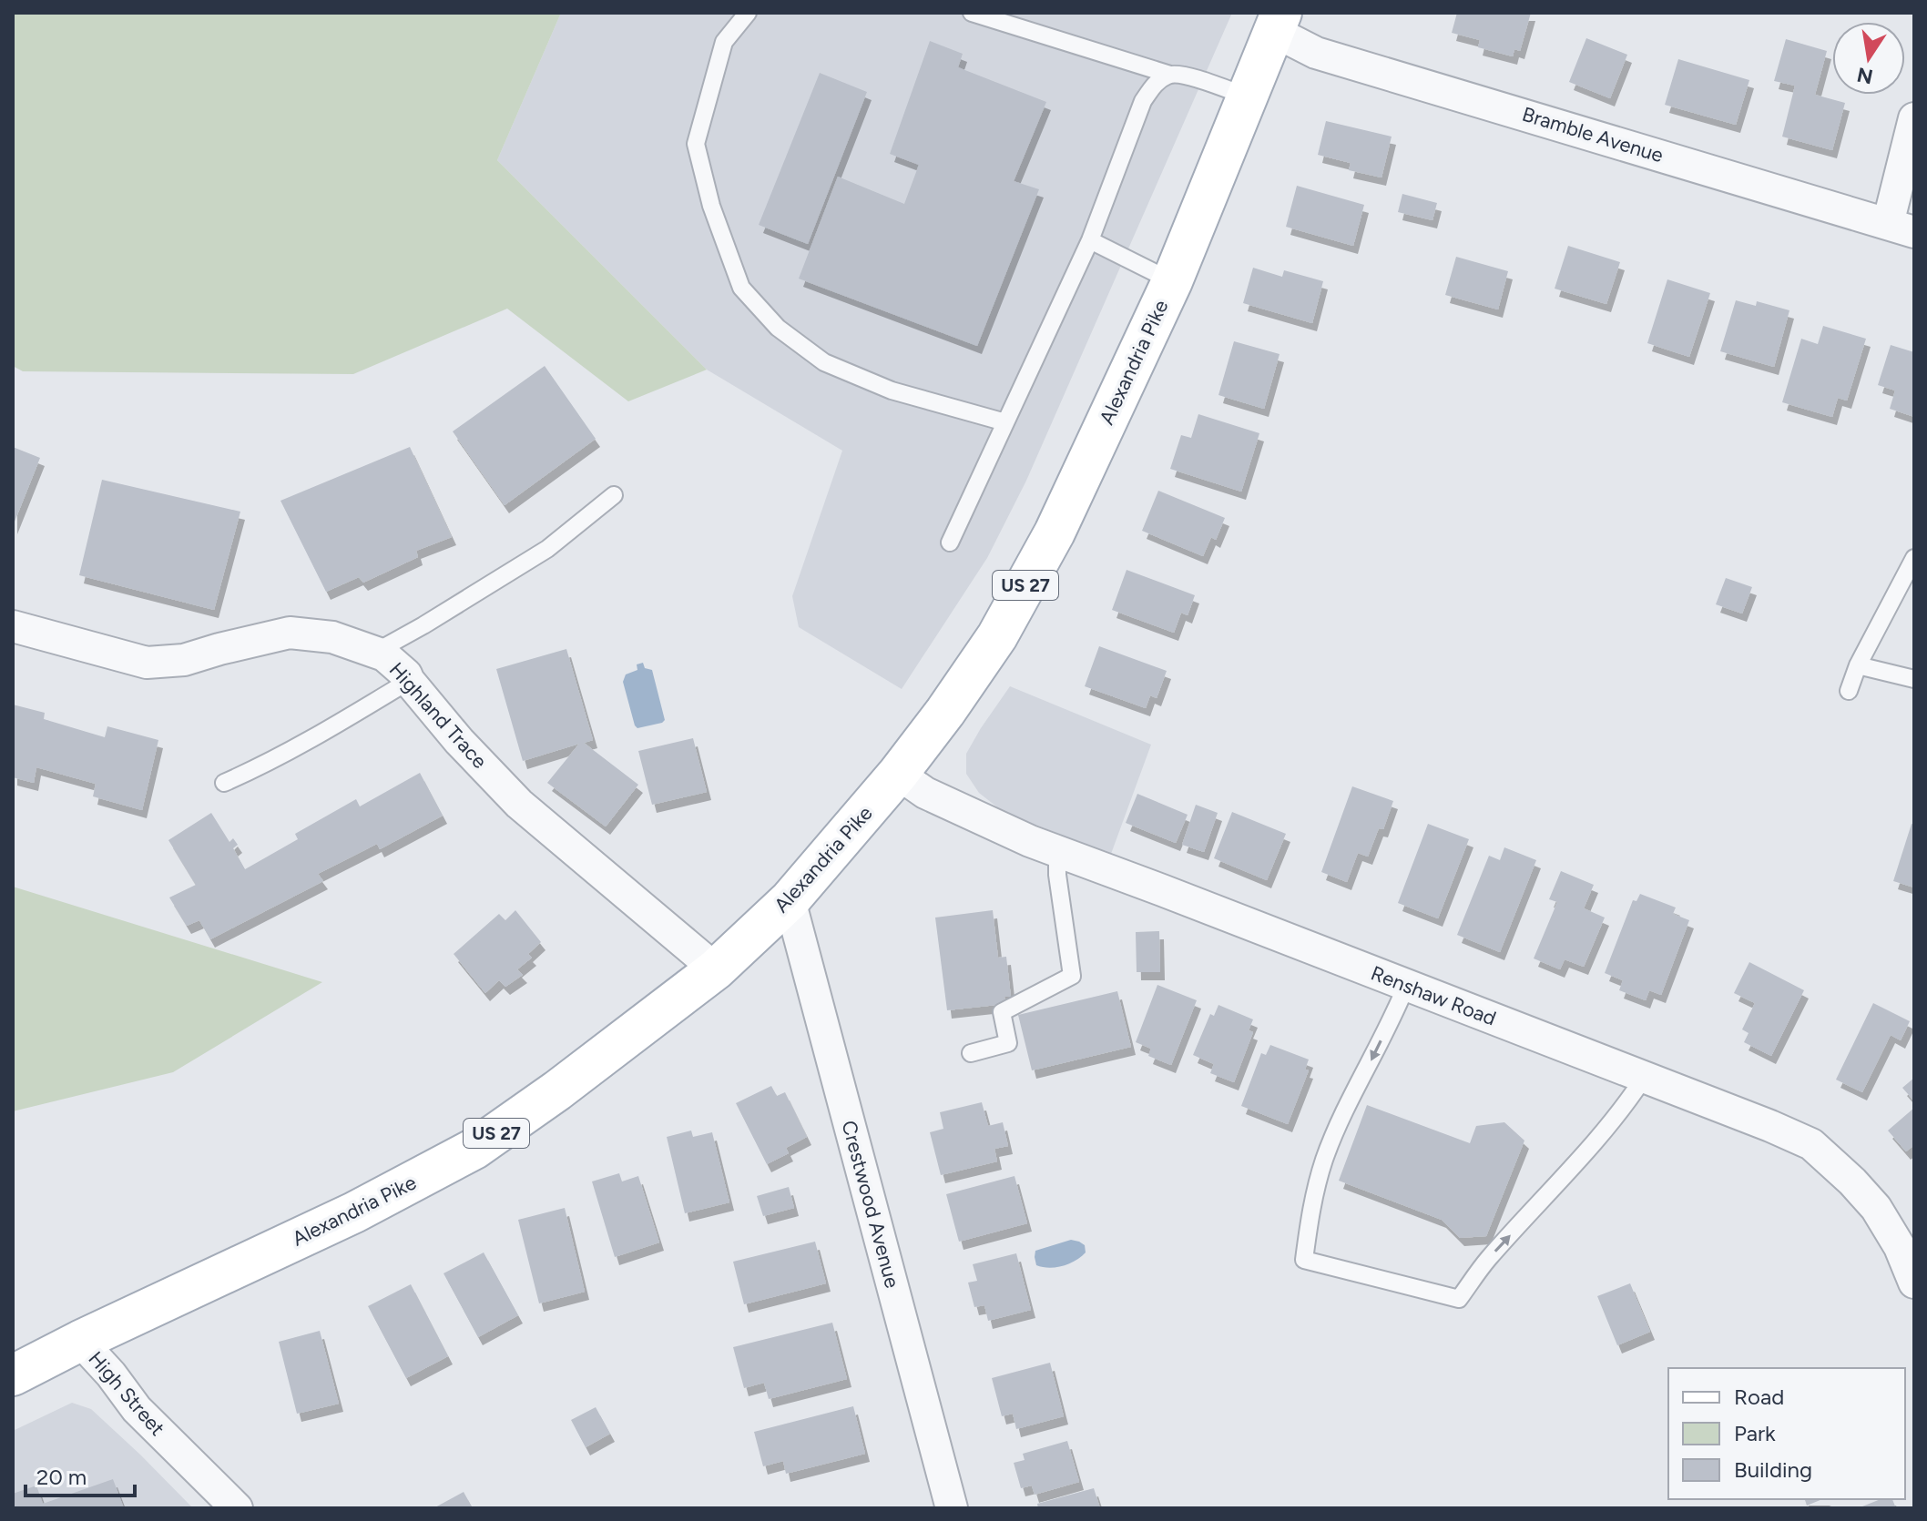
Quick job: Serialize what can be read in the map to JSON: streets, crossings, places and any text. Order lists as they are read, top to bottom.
{
  "streets": {
    "main road": ["Alexandria Pike", "US 27"],
    "street": [
      "Bramble Avenue",
      "Highland Trace",
      "Renshaw Road",
      "Crestwood Avenue",
      "High Street"
    ]
  },
  "crossings": [
    ["Bramble Avenue", "Alexandria Pike"],
    ["Alexandria Pike", "Highland Trace"],
    ["Alexandria Pike", "Renshaw Road"],
    ["Alexandria Pike", "Crestwood Avenue"],
    ["Alexandria Pike", "High Street"]
  ],
  "legend": ["Road", "Park", "Building"],
  "scale_bar": "20 m",
  "north": "bottom"
}
